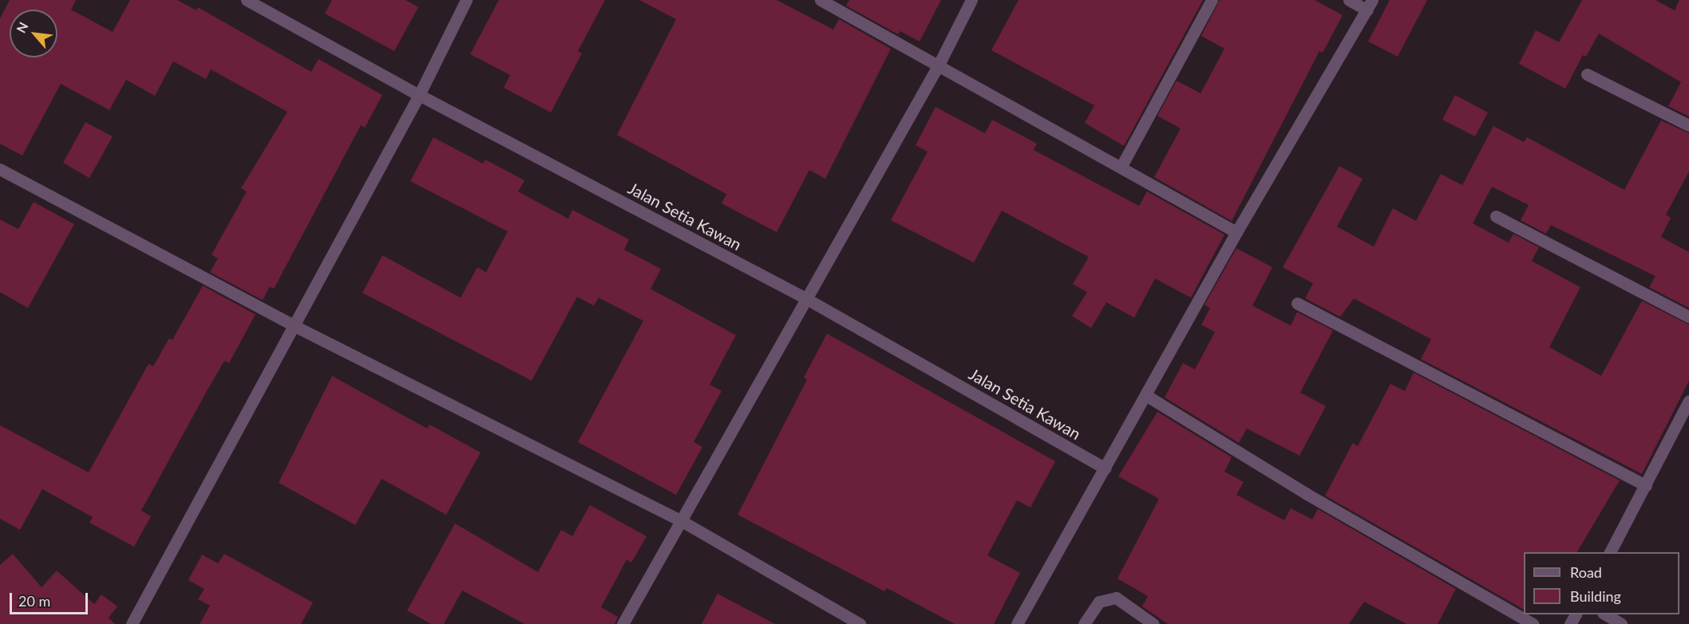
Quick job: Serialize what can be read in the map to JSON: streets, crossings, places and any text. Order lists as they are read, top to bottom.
{
  "streets": {
    "street": ["Jalan Setia Kawan"]
  },
  "legend": ["Road", "Building"],
  "scale_bar": "20 m",
  "north": "top left"
}
